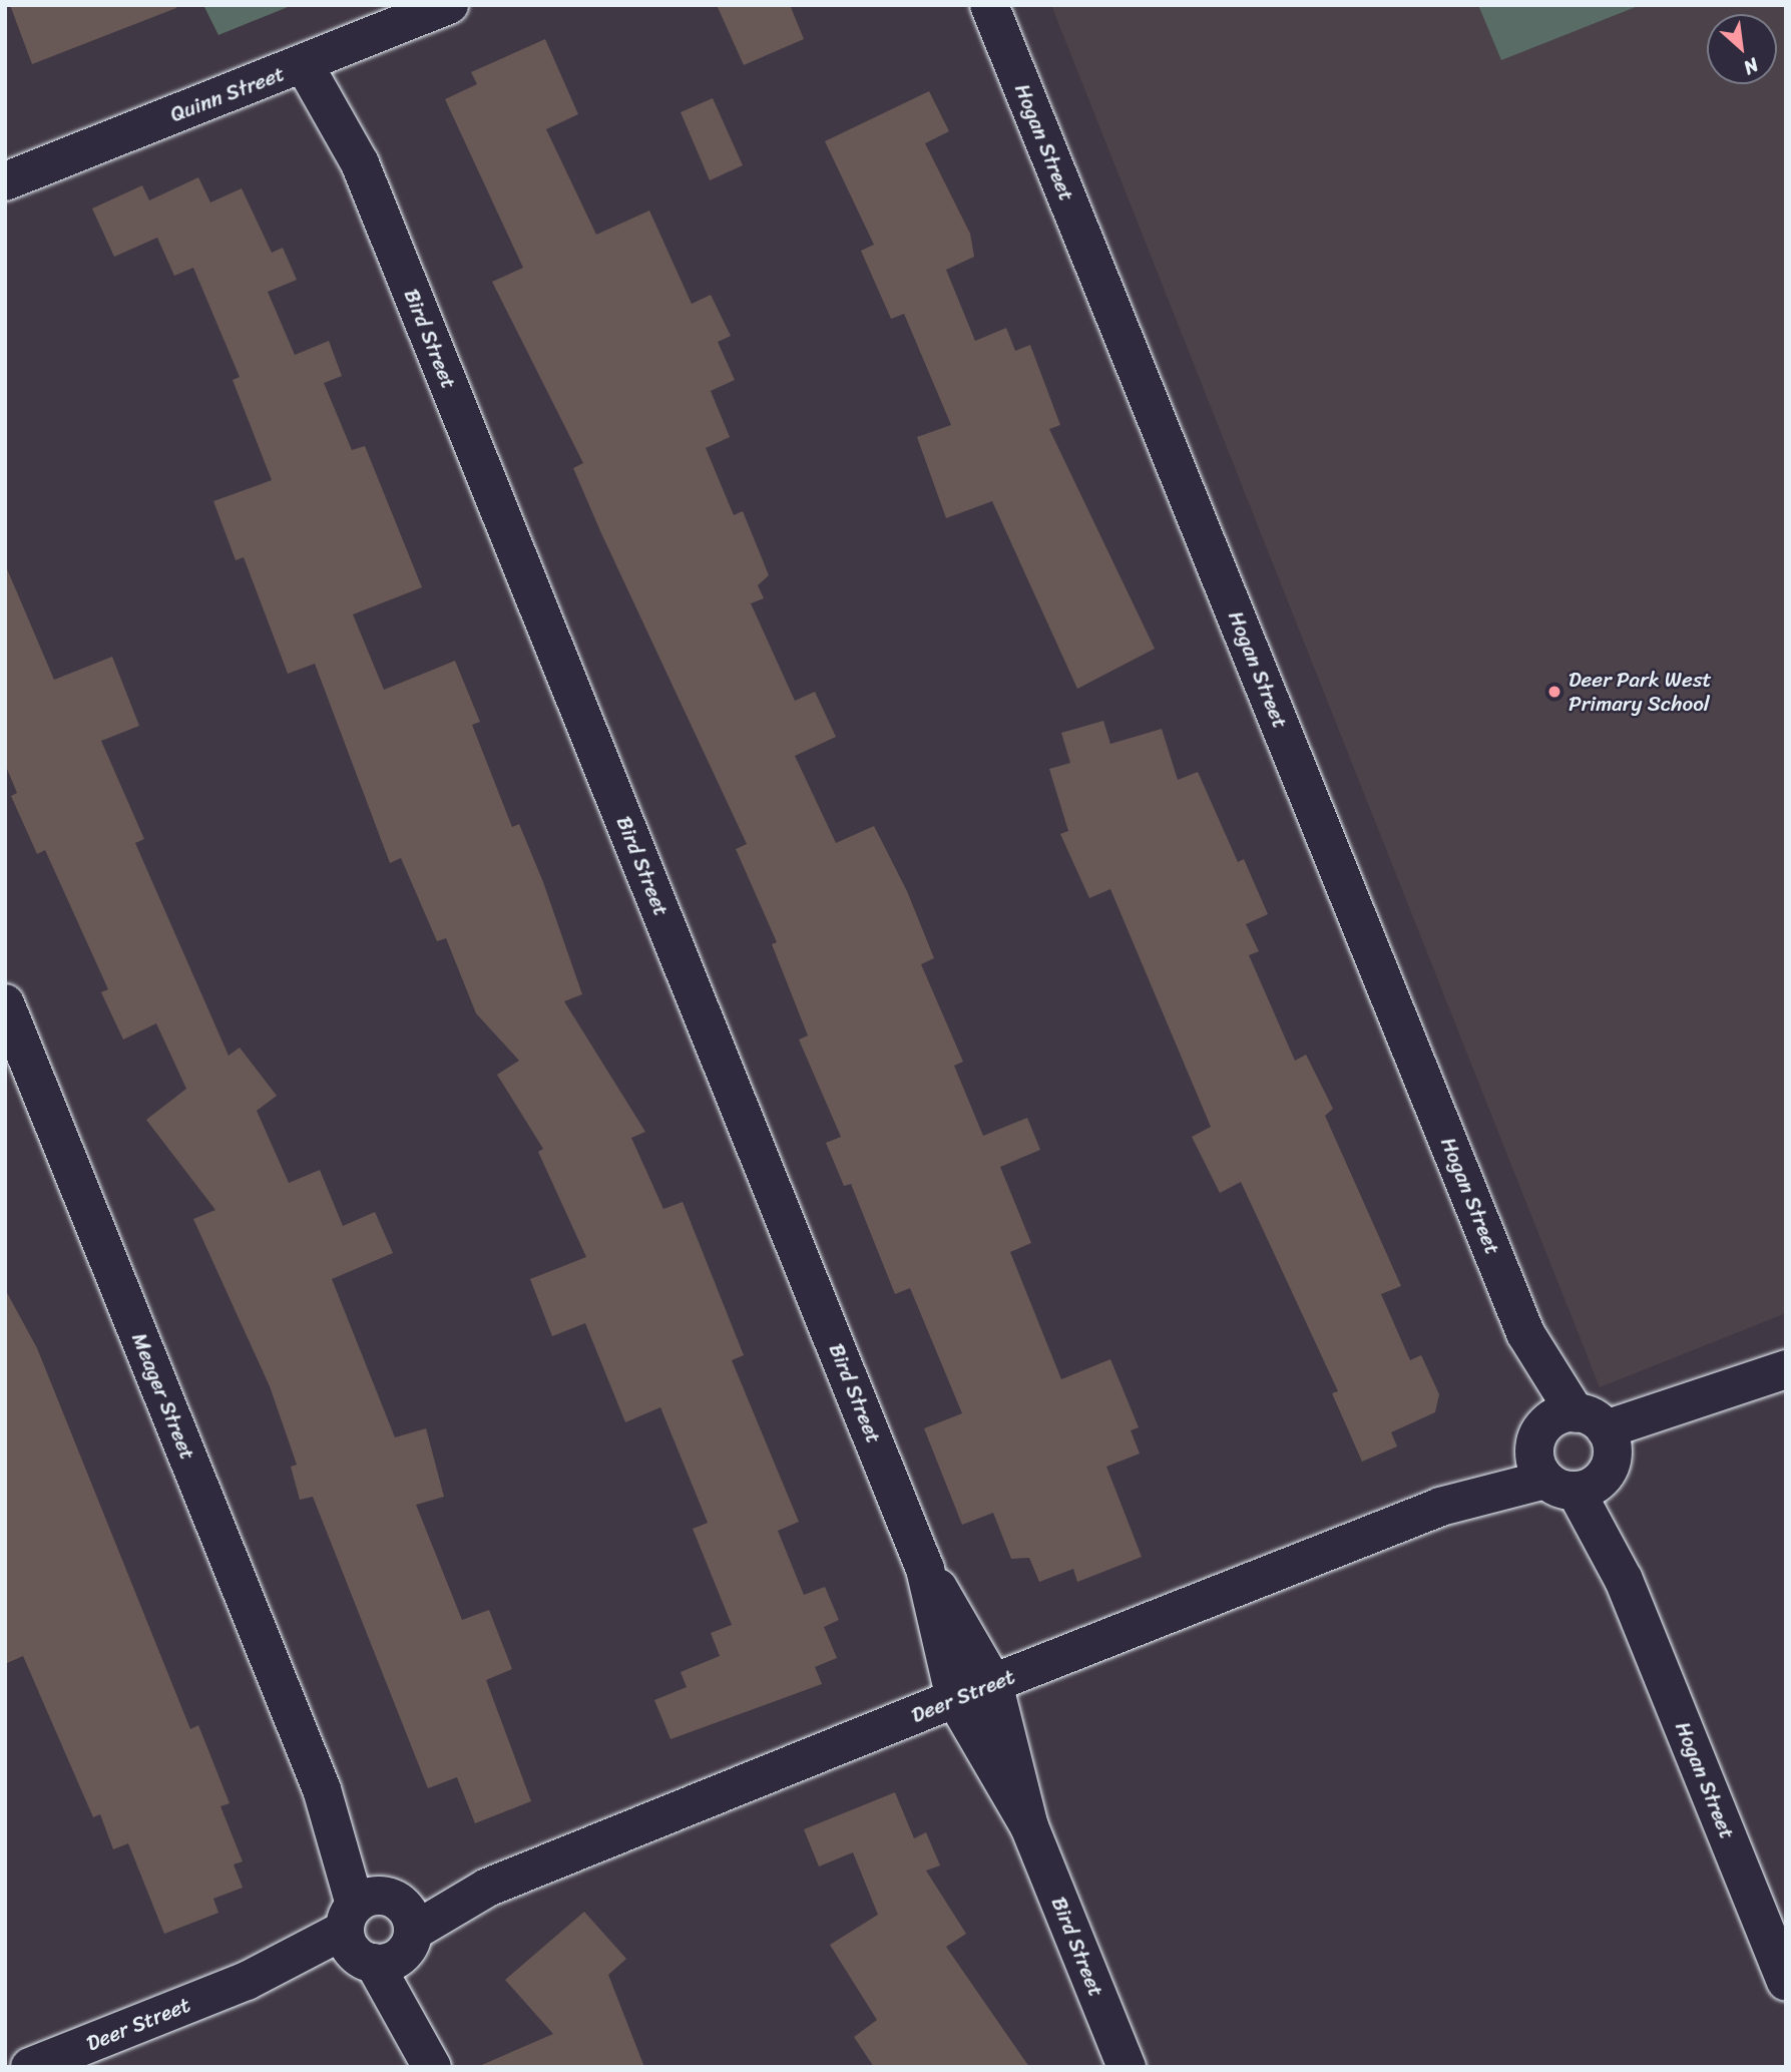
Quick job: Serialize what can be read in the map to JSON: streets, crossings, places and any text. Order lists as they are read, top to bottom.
{
  "streets": {
    "street": [
      "Quinn Street",
      "Hogan Street",
      "Bird Street",
      "Meager Street",
      "Deer Street"
    ]
  },
  "crossings": [
    ["Quinn Street", "Bird Street"],
    ["Hogan Street", "Deer Street"],
    ["Bird Street", "Deer Street"],
    ["Meager Street", "Deer Street"]
  ],
  "places": ["Deer Park West Primary School"],
  "north": "bottom right"
}
